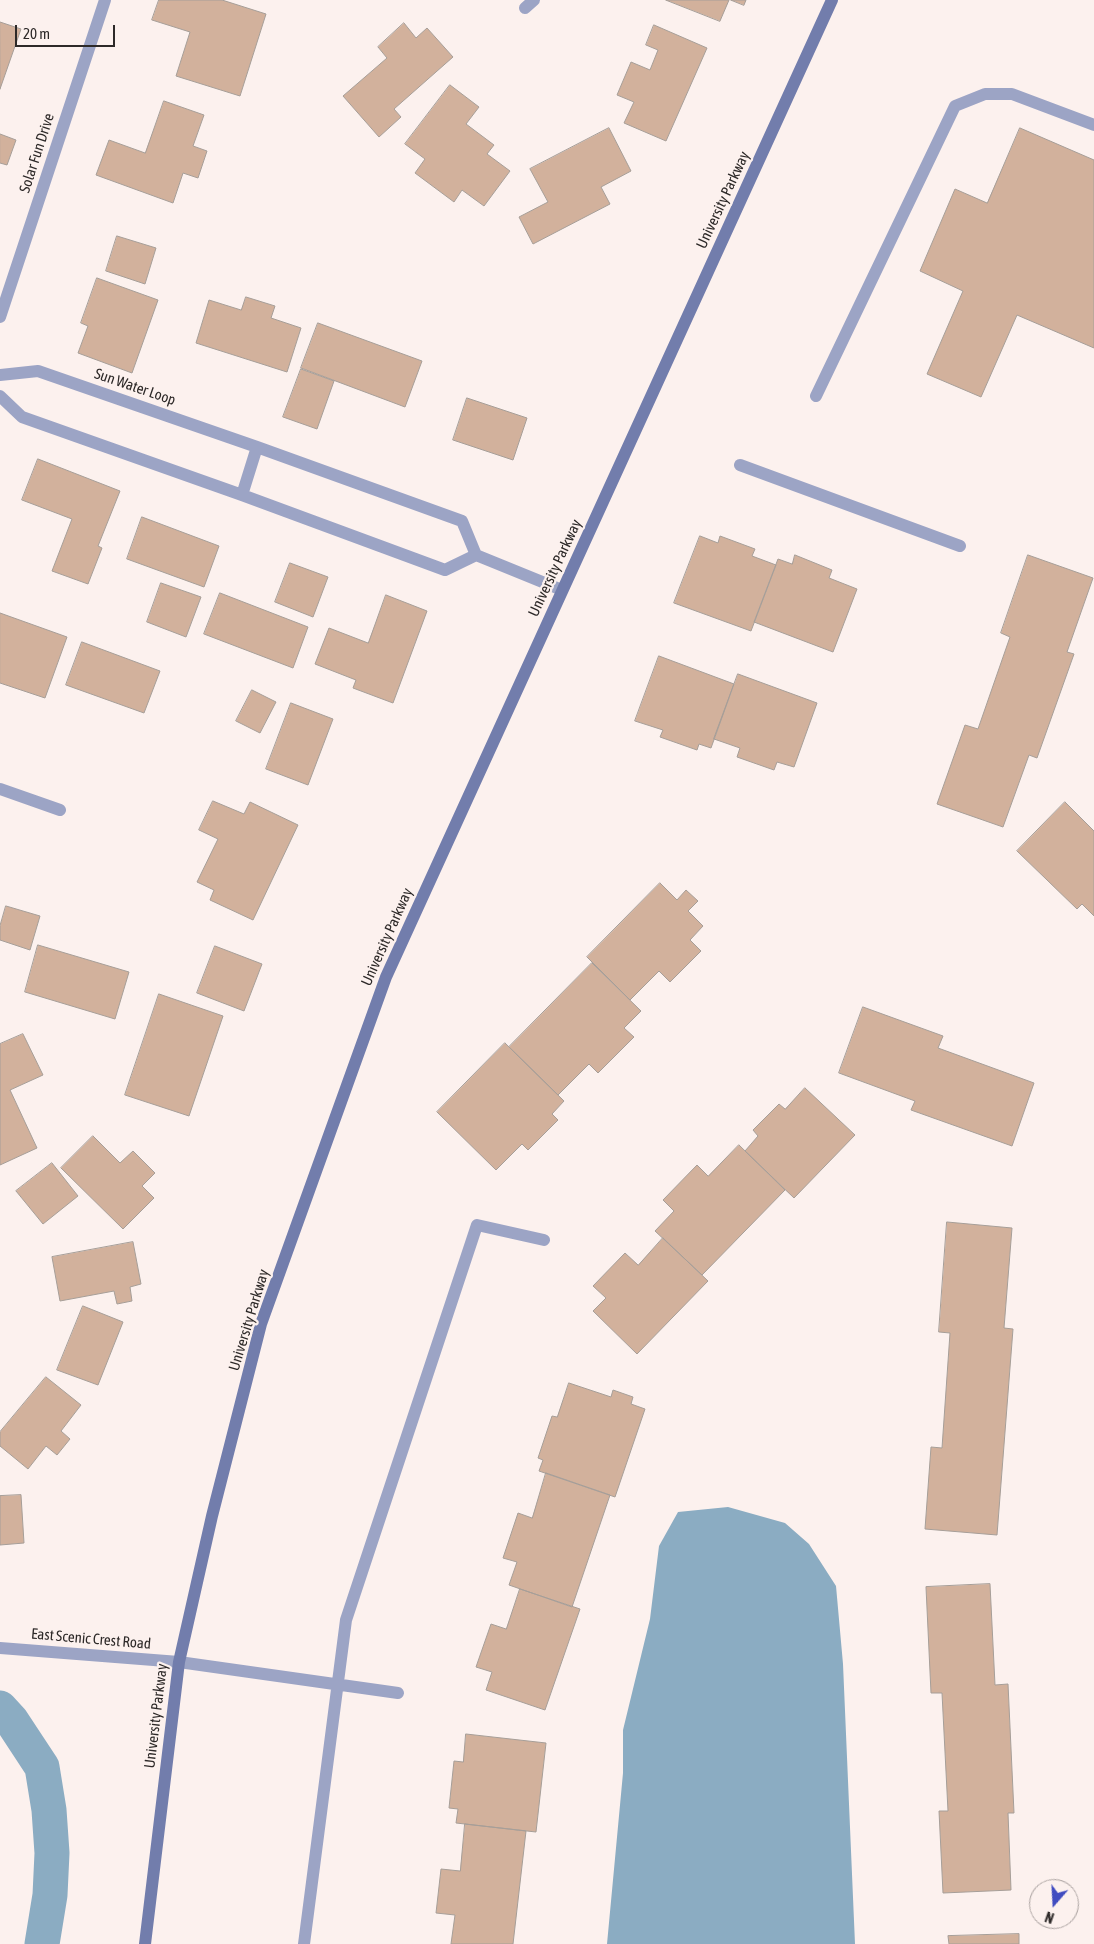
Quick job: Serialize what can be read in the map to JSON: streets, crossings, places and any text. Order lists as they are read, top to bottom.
{
  "streets": {
    "main road": ["University Parkway"],
    "street": ["Solar Fun Drive", "Sun Water Loop", "East Scenic Crest Road"]
  },
  "crossings": [
    ["University Parkway", "East Scenic Crest Road"]
  ],
  "scale_bar": "20 m",
  "north": "bottom"
}
